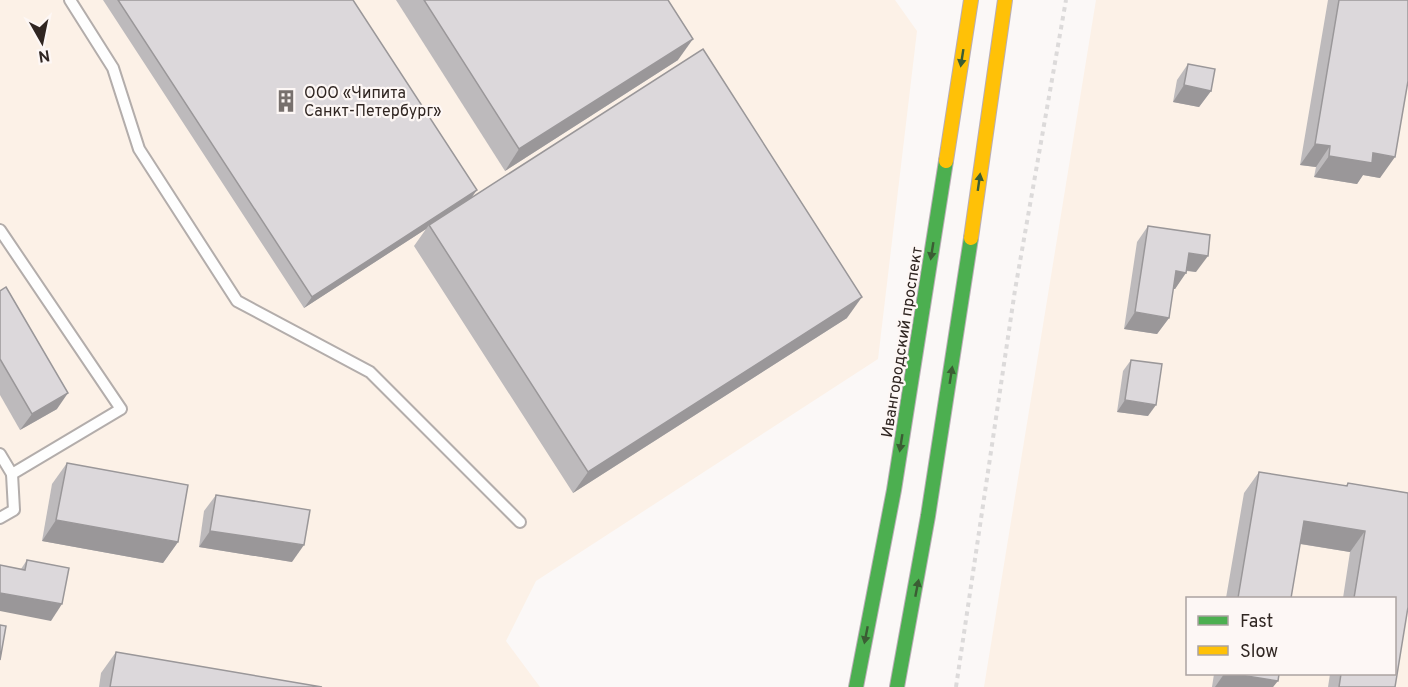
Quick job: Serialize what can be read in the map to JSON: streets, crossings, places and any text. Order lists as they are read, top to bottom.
{
  "streets": {
    "highway": ["Ивангородский проспект"]
  },
  "places": {
    "building": ["ООО «Чипита Санкт-Петербург»"]
  },
  "legend": ["Fast", "Slow"],
  "north": "bottom"
}
